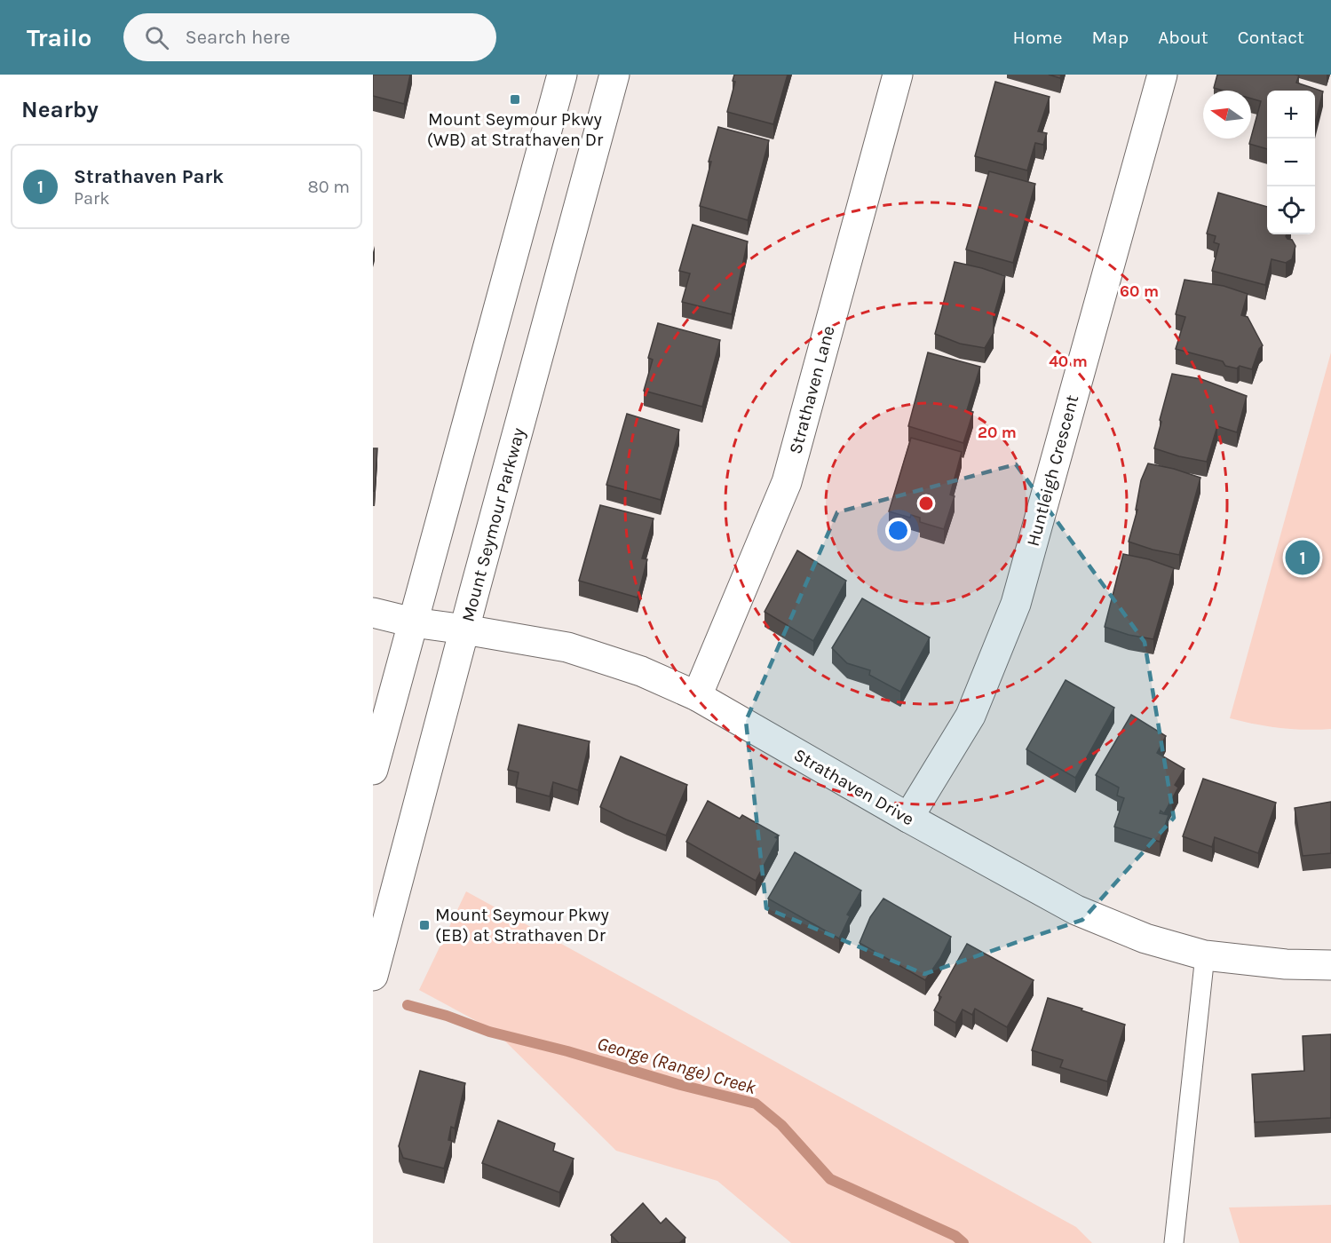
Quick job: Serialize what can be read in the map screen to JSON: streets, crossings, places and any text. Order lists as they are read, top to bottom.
{
  "streets": {
    "street": [
      "Strathaven Lane",
      "Huntleigh Crescent",
      "Mount Seymour Parkway",
      "Strathaven Drive"
    ]
  },
  "crossings": [
    ["Strathaven Lane", "Strathaven Drive"],
    ["Huntleigh Crescent", "Strathaven Drive"],
    ["Mount Seymour Parkway", "Strathaven Drive"]
  ],
  "water": ["George (Range) Creek"],
  "places": {
    "transit": ["Mount Seymour Pkwy (WB) at Strathaven Dr", "Mount Seymour Pkwy (EB) at Strathaven Dr"]
  },
  "north": "left",
  "page": {
    "header": "Trailo",
    "search": "Search here",
    "nav": [
      "Home",
      "Map",
      "About",
      "Contact"
    ],
    "heading": "Nearby",
    "map_buttons": ["+", "−"],
    "list": [
      {
        "mark": "1",
        "name": "Strathaven Park",
        "note": "Park",
        "value": "80 m"
      }
    ],
    "pins": "1"
  },
  "rings": ["60 m", "40 m", "20 m"]
}
